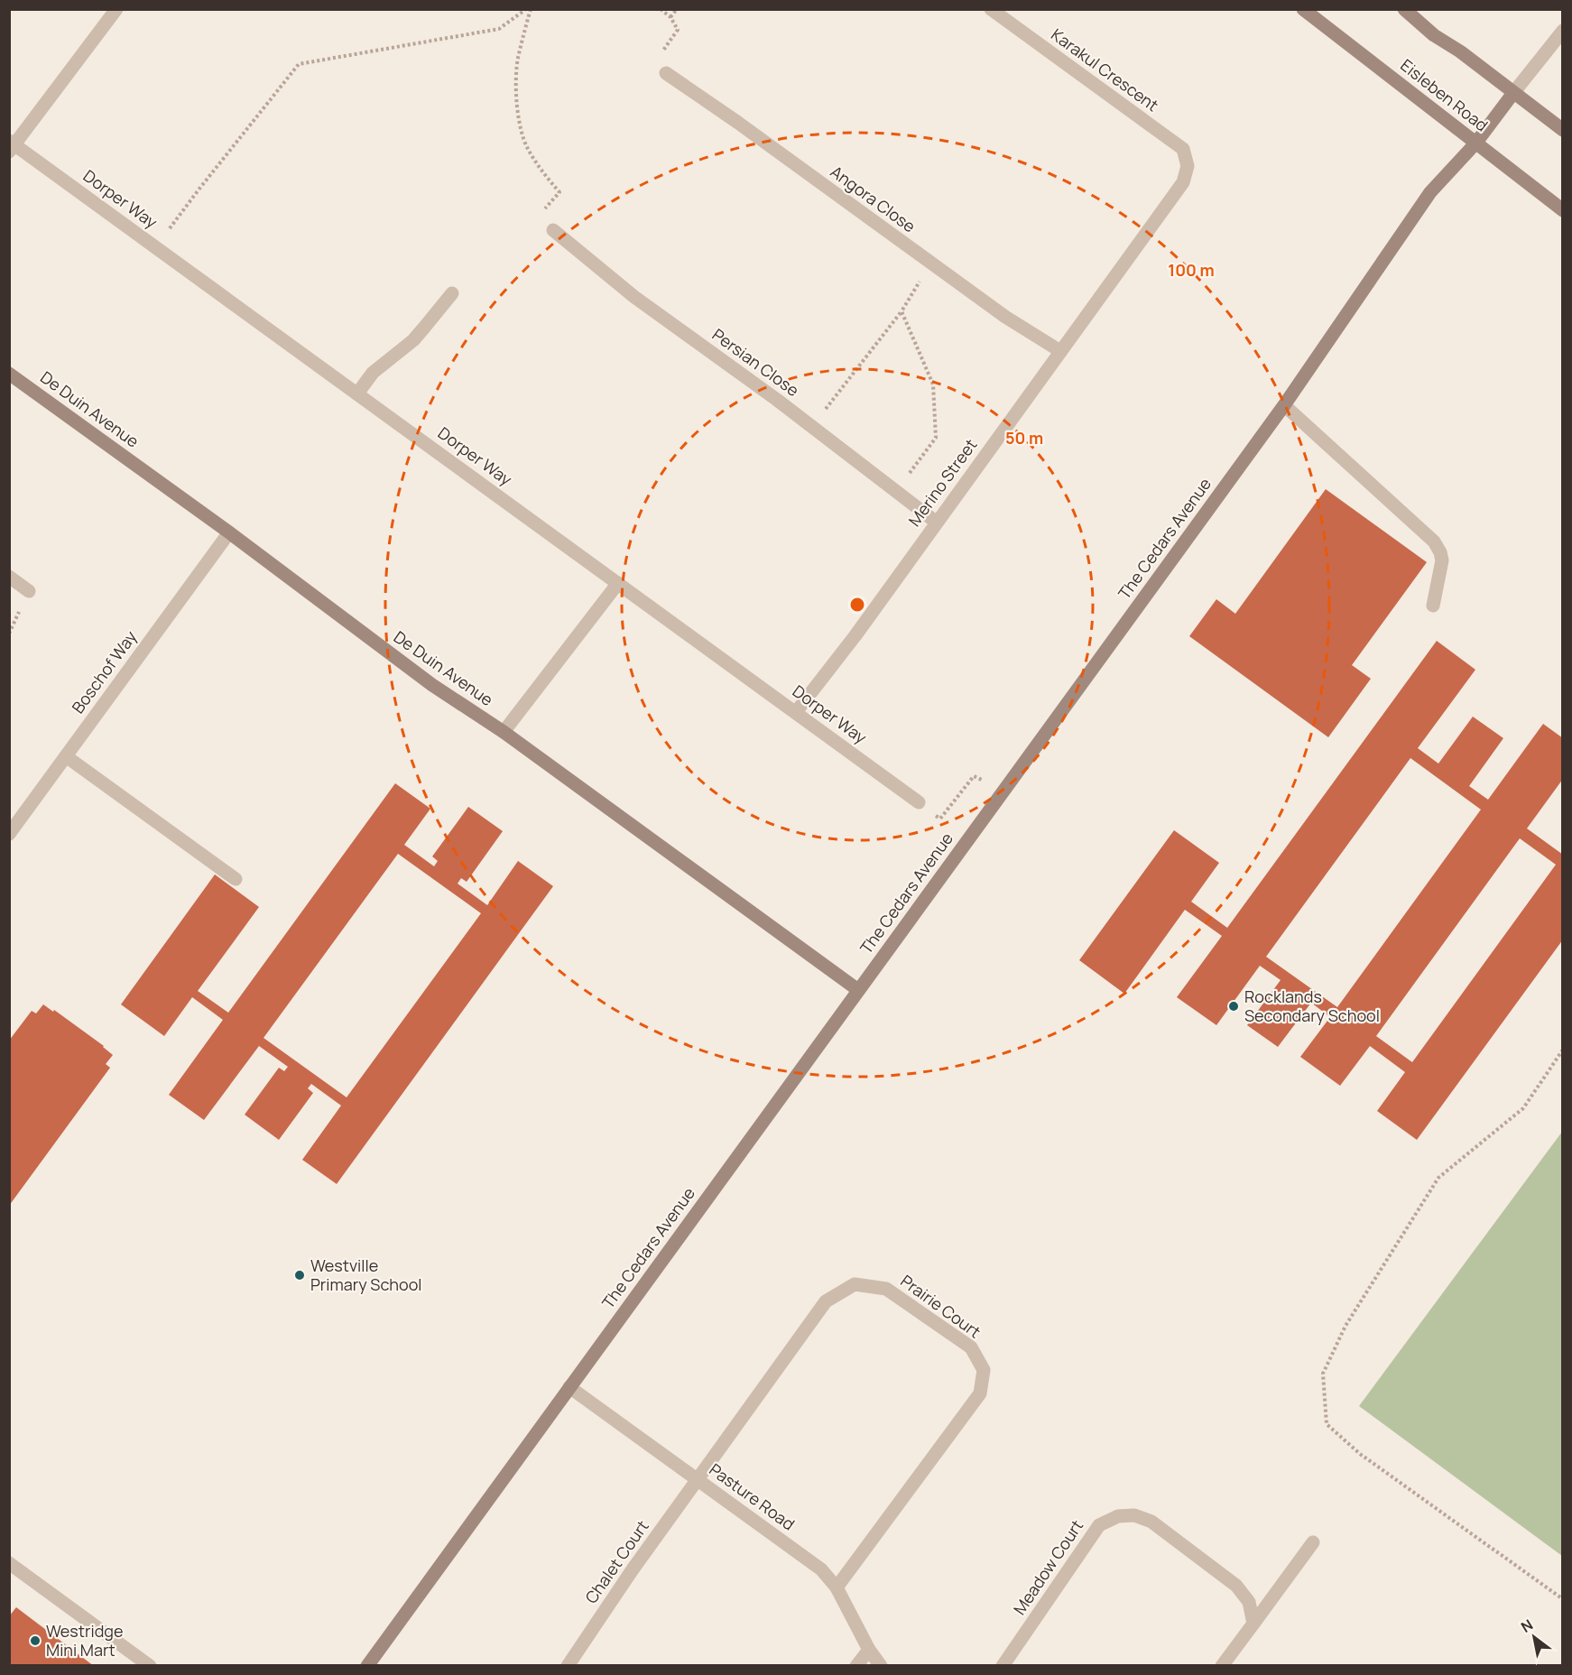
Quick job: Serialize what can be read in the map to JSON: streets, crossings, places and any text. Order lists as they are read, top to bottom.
{
  "streets": {
    "street": [
      "Karakul Crescent",
      "Eisleben Road",
      "Dorper Way",
      "Angora Close",
      "Persian Close",
      "De Duin Avenue",
      "Merino Street",
      "The Cedars Avenue",
      "Boschof Way",
      "Prairie Court",
      "Pasture Road",
      "Chalet Court",
      "Meadow Court"
    ]
  },
  "crossings": [
    ["Karakul Crescent", "Merino Street"],
    ["Eisleben Road", "The Cedars Avenue"],
    ["Dorper Way", "Merino Street"],
    ["Angora Close", "Merino Street"],
    ["Persian Close", "Merino Street"],
    ["De Duin Avenue", "The Cedars Avenue"],
    ["De Duin Avenue", "Boschof Way"],
    ["The Cedars Avenue", "Pasture Road"],
    ["Prairie Court", "Pasture Road"],
    ["Prairie Court", "Chalet Court"],
    ["Pasture Road", "Chalet Court"]
  ],
  "places": ["Rocklands Secondary School", "Westville Primary School", "Westridge Mini Mart"],
  "north": "top left",
  "rings": ["100 m", "50 m"]
}
